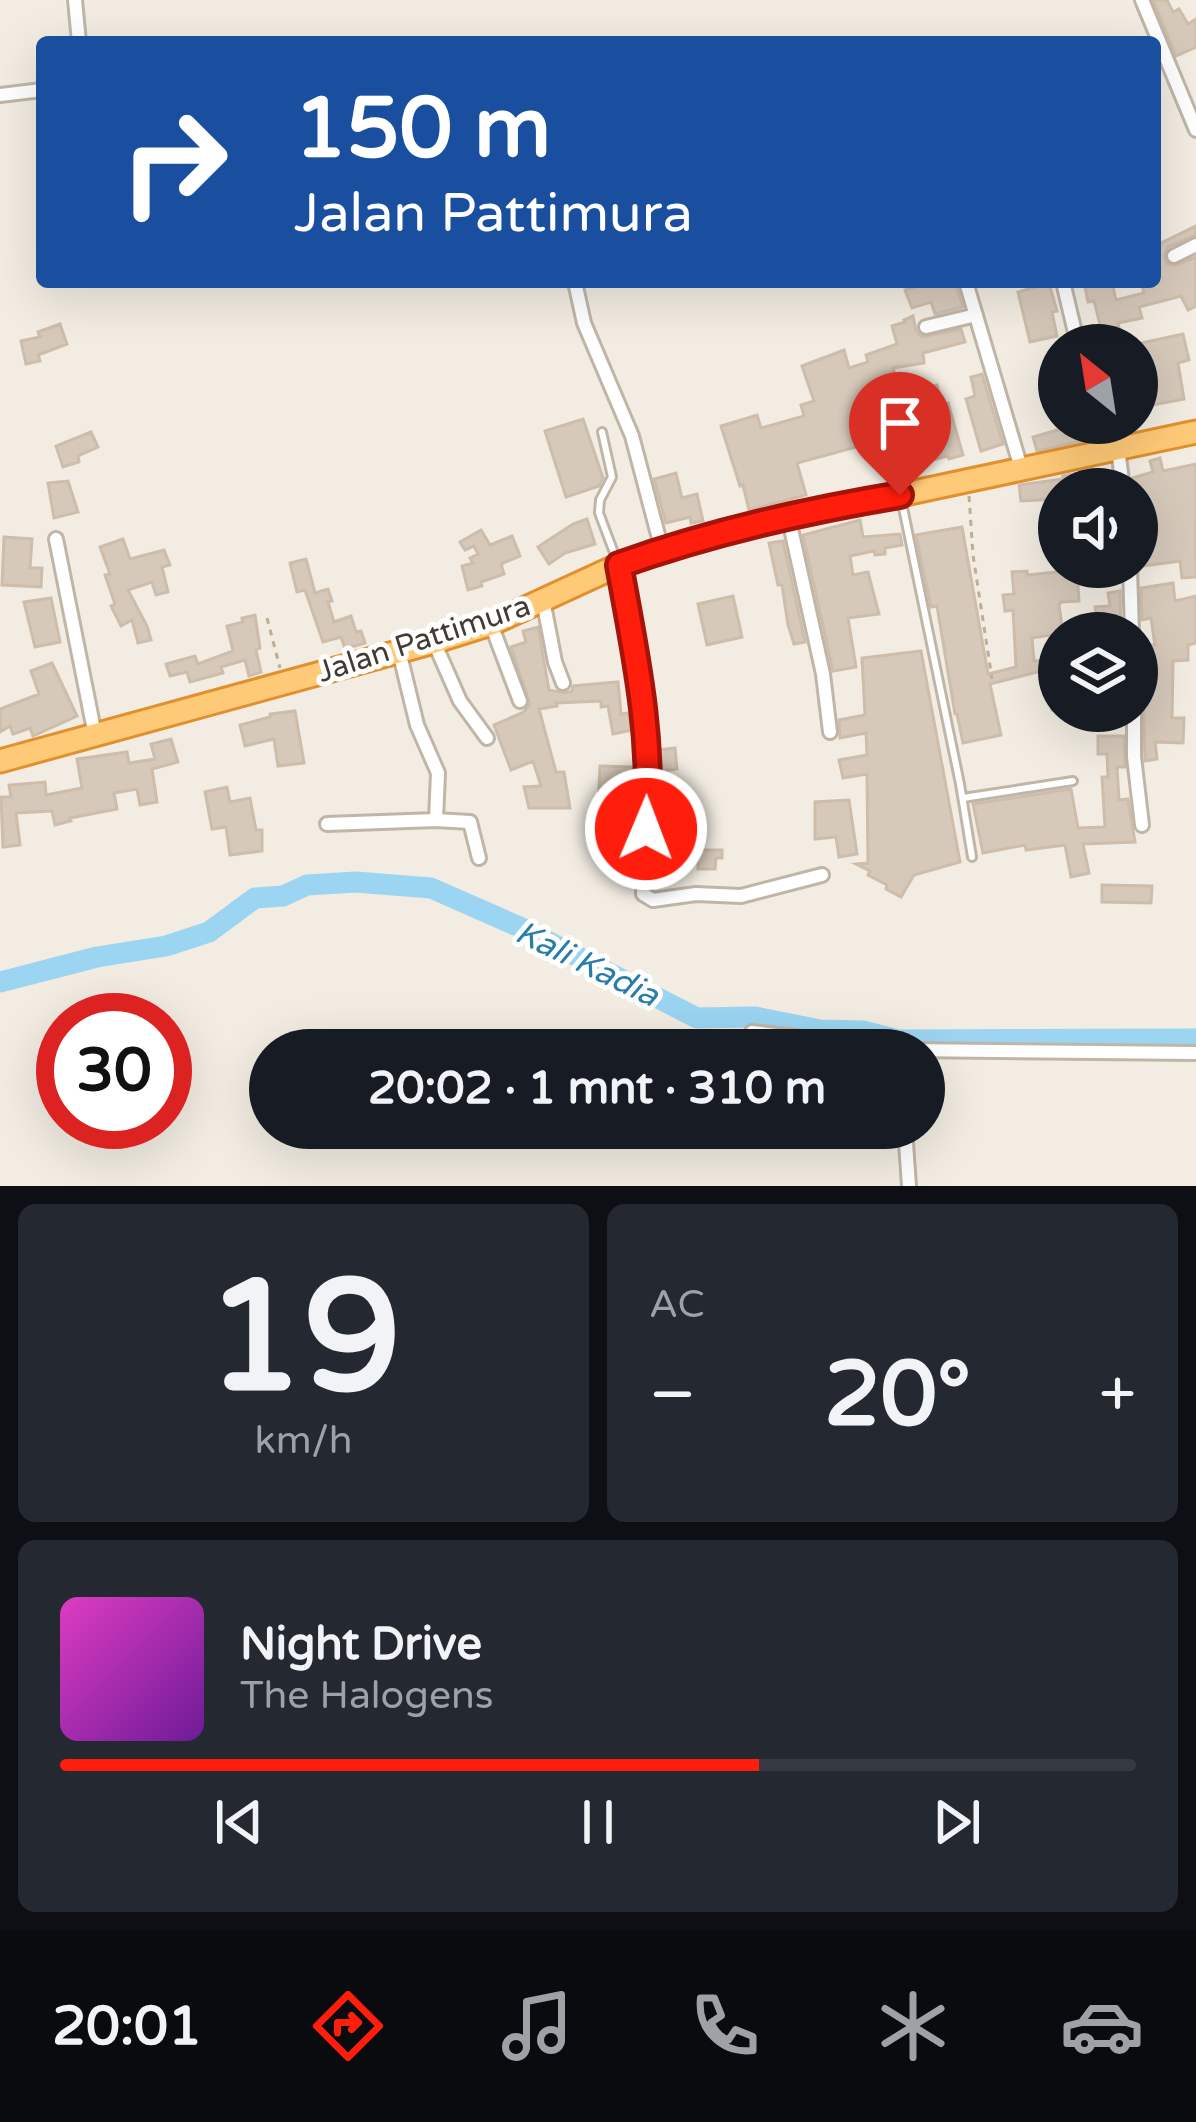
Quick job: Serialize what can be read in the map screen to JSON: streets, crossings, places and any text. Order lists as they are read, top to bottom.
{
  "streets": {
    "highway": ["Jalan Pattimura"]
  },
  "water": ["Kali Kadia"],
  "north": "top left",
  "page": {
    "turn": ["150 m", "Jalan Pattimura"],
    "limit": "30",
    "trip": "20:02 · 1 mnt · 310 m",
    "tile": [
      ["19", "km/h"],
      "AC"
    ],
    "heat": ["−", "20°", "+"],
    "song": ["Night Drive", "The Halogens"],
    "tabs": "20:01"
  }
}
